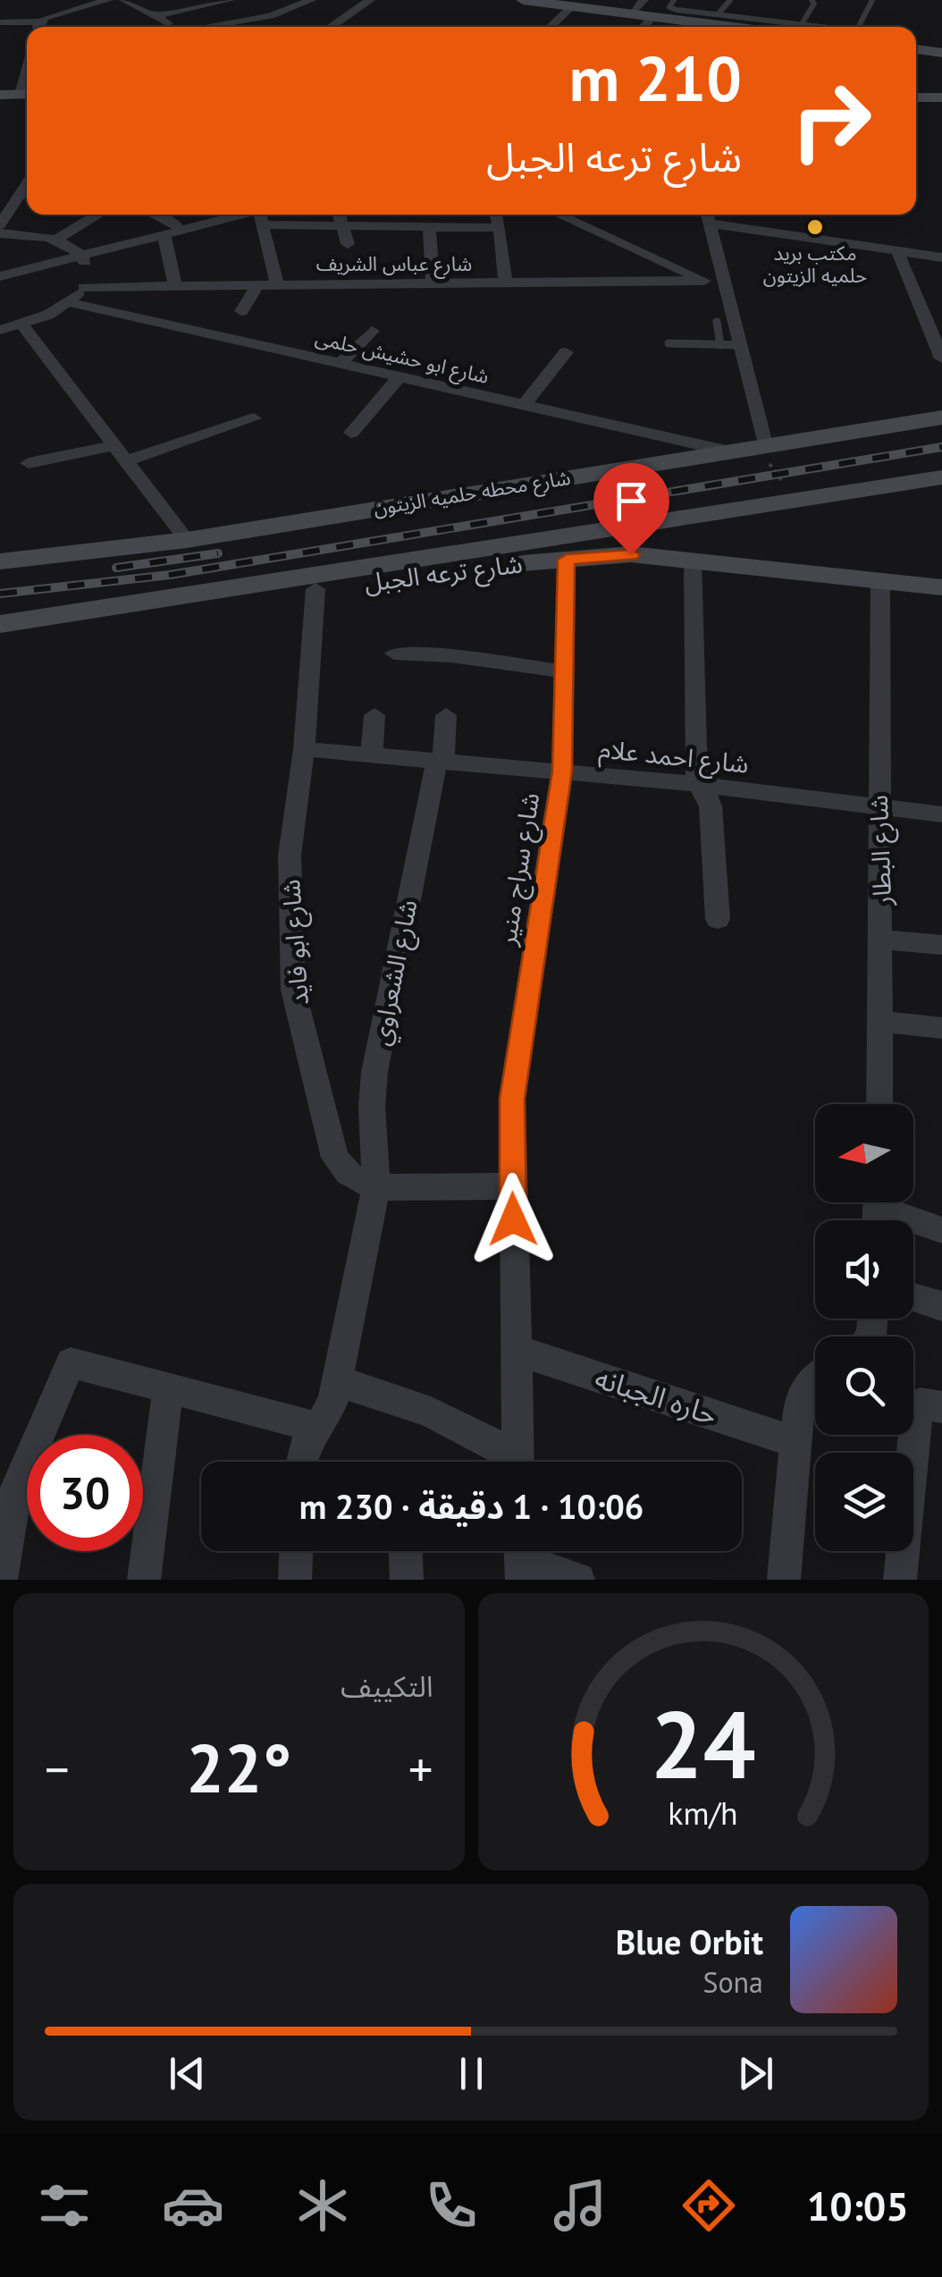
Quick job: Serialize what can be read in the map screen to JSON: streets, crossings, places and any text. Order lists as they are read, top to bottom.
{
  "streets": {
    "street": [
      "شارع عباس الشريف",
      "شارع ابو حشيش حلمى",
      "شارع محطه حلميه الزيتون",
      "شارع ترعه الجبل",
      "شارع احمد علام",
      "شارع البطار",
      "شارع سراج منير",
      "شارع ابو فايد",
      "شارع الشعراوي",
      "حاره الجبانه"
    ]
  },
  "crossings": [
    ["شارع ابو حشيش حلمى", "شارع محطه حلميه الزيتون"],
    ["شارع ترعه الجبل", "شارع البطار"],
    ["شارع ترعه الجبل", "شارع سراج منير"],
    ["شارع ترعه الجبل", "شارع ابو فايد"],
    ["شارع احمد علام", "شارع البطار"],
    ["شارع احمد علام", "شارع سراج منير"],
    ["شارع احمد علام", "شارع ابو فايد"],
    ["شارع احمد علام", "شارع الشعراوي"],
    ["شارع سراج منير", "حاره الجبانه"],
    ["شارع ابو فايد", "شارع الشعراوي"]
  ],
  "places": ["مكتب بريد حلميه الزيتون"],
  "north": "left",
  "page": {
    "turn": ["210 m", "شارع ترعه الجبل"],
    "limit": "30",
    "trip": "10:06 · 1 دقيقة · 230 m",
    "tile": "التكييف",
    "heat": ["−", "22°", "+"],
    "song": ["Blue Orbit", "Sona"],
    "tabs": "10:05",
    "gauge": ["24", "km/h"]
  }
}
